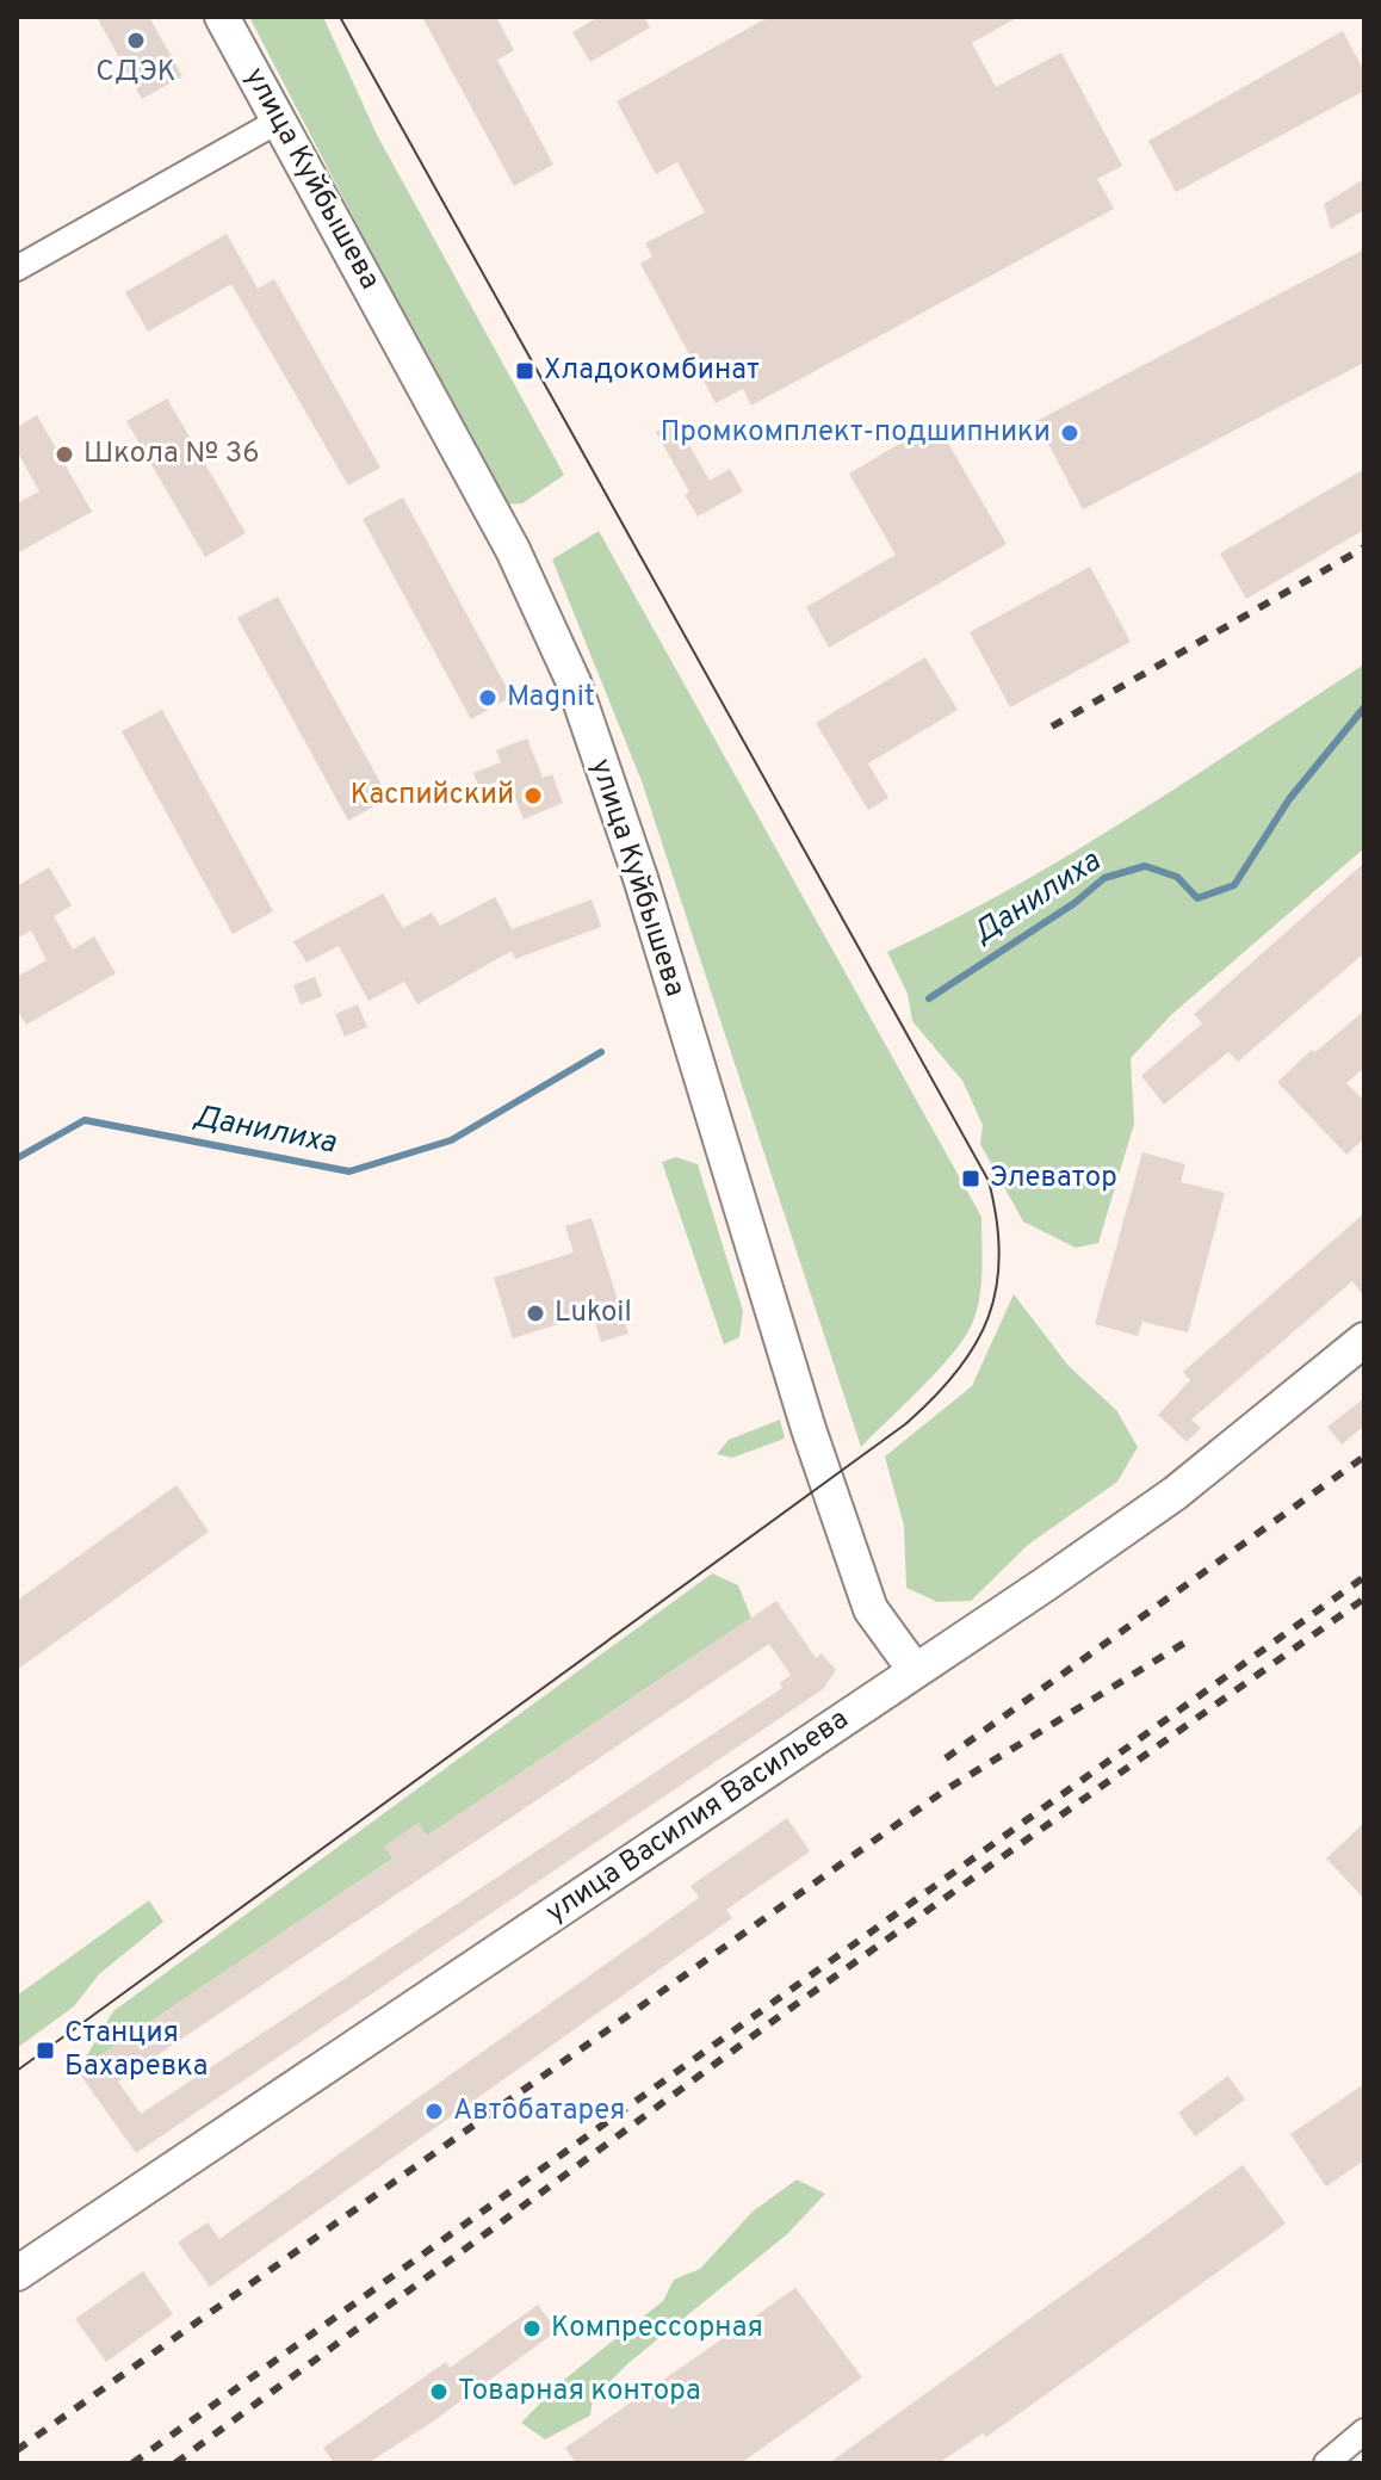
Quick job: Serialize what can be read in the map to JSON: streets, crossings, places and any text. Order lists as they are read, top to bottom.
{
  "streets": {
    "main road": ["улица Куйбышева", "улица Василия Васильева"]
  },
  "crossings": [
    ["улица Куйбышева", "улица Василия Васильева"]
  ],
  "water": ["Данилиха"],
  "places": {
    "other": [
      "СДЭК",
      "Промкомплект-подшипники",
      "Школа № 36",
      "Magnit",
      "Каспийский",
      "Lukoil",
      "Автобатарея",
      "Компрессорная",
      "Товарная контора"
    ],
    "transit": ["Хладокомбинат", "Элеватор", "Станция Бахаревка"]
  }
}
